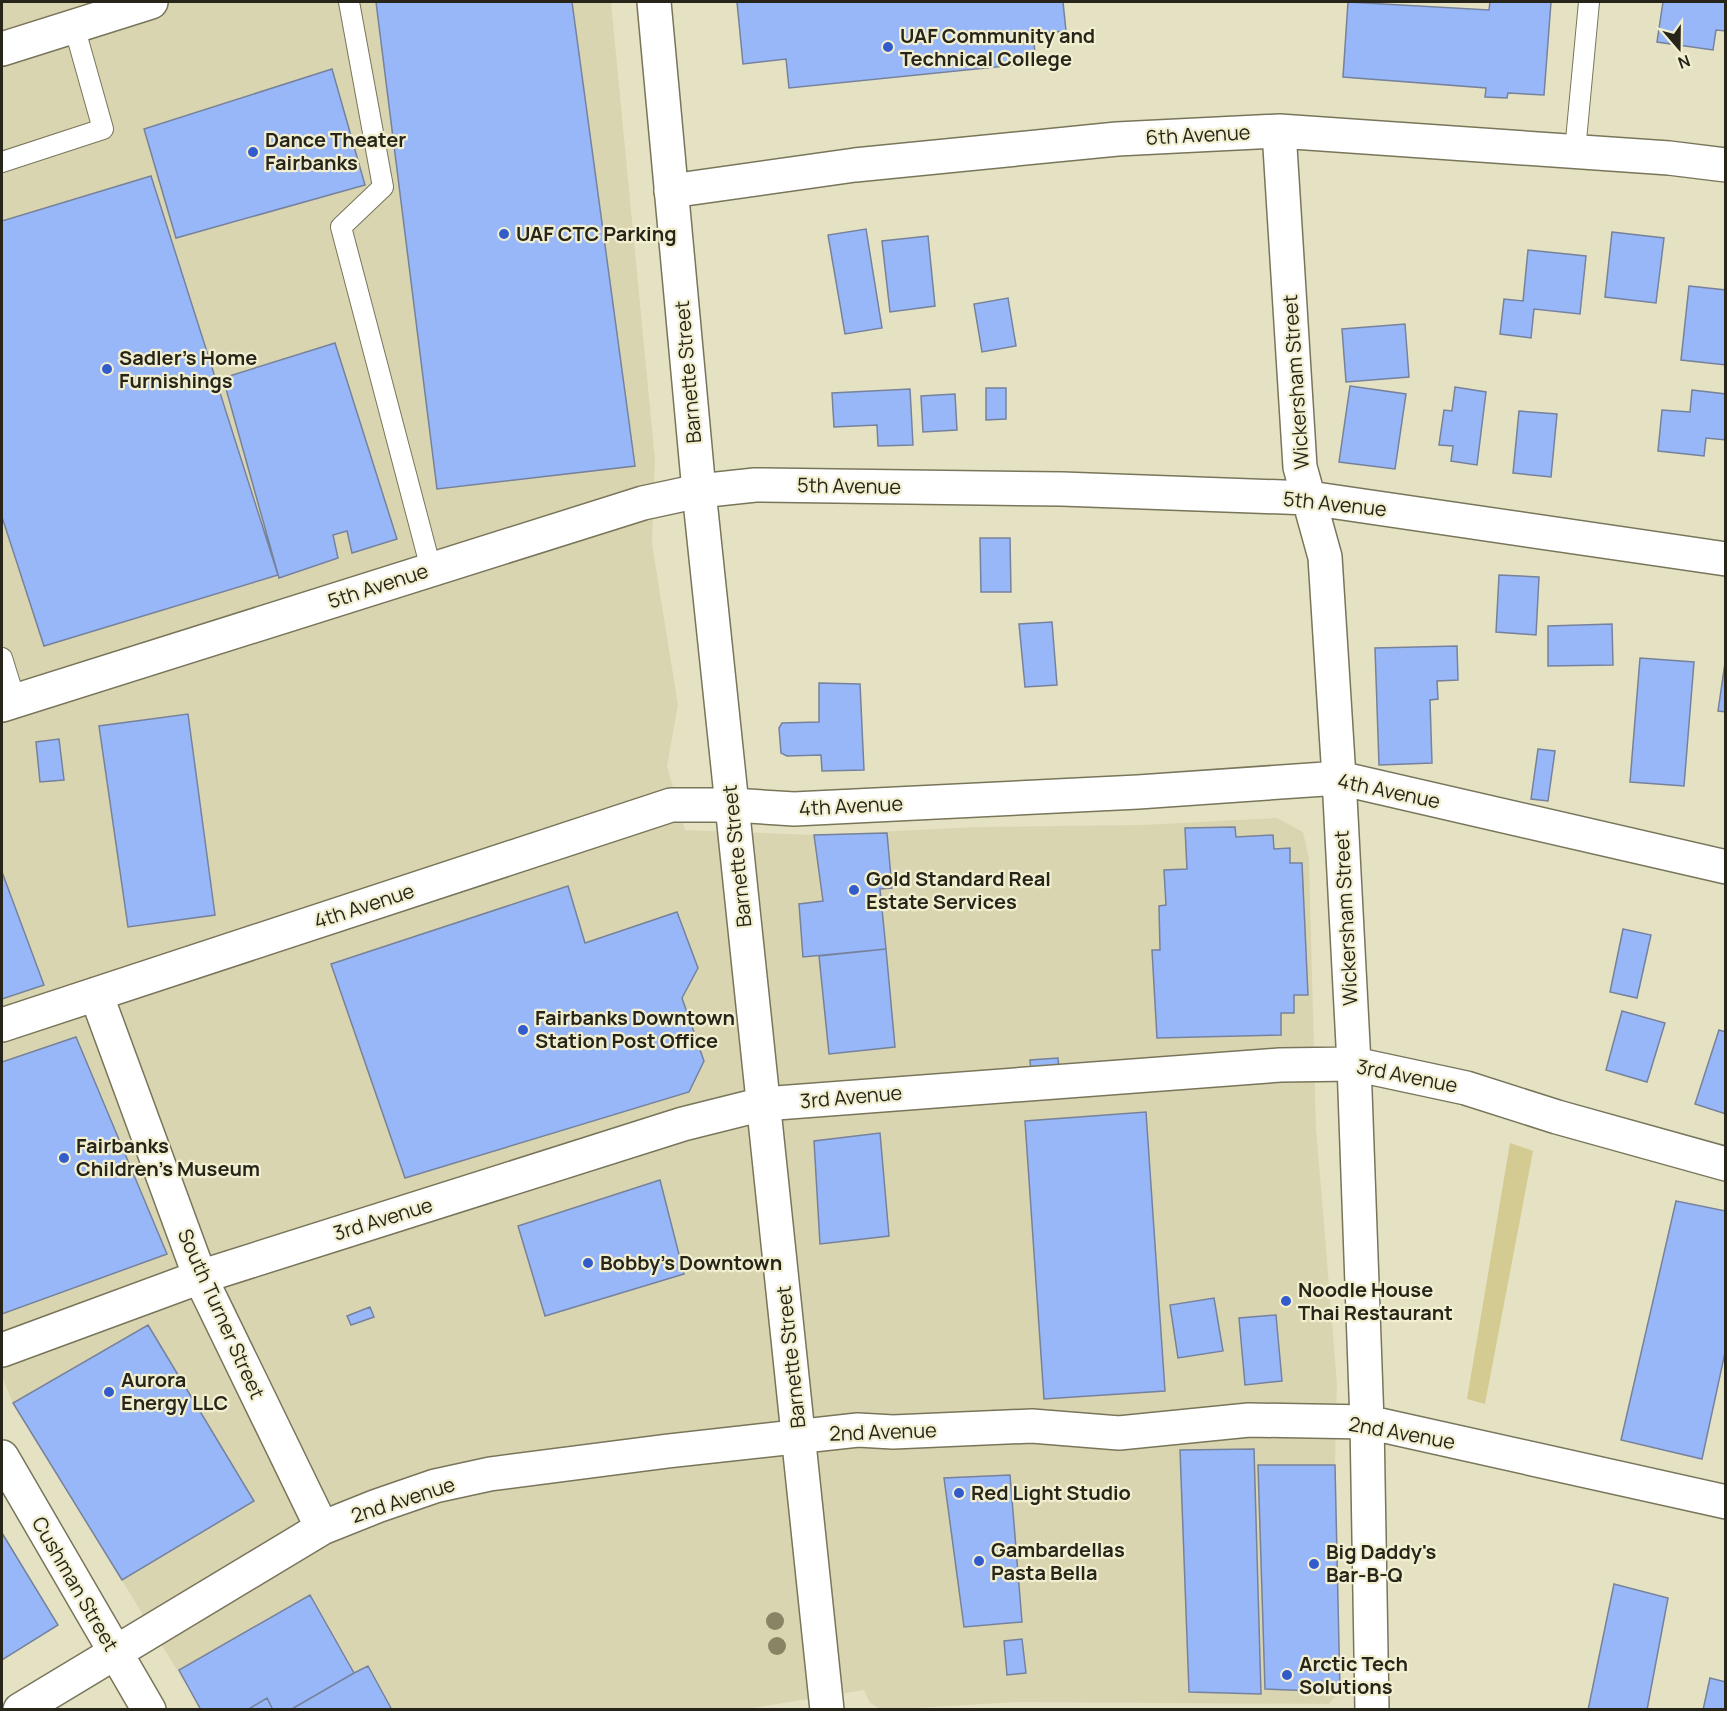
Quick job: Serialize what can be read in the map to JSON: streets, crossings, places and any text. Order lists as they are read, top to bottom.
{
  "streets": {
    "street": [
      "6th Avenue",
      "Barnette Street",
      "Wickersham Street",
      "5th Avenue",
      "4th Avenue",
      "3rd Avenue",
      "South Turner Street",
      "2nd Avenue",
      "Cushman Street"
    ]
  },
  "crossings": [
    ["6th Avenue", "Barnette Street"],
    ["6th Avenue", "Wickersham Street"],
    ["Barnette Street", "5th Avenue"],
    ["Barnette Street", "4th Avenue"],
    ["Barnette Street", "3rd Avenue"],
    ["Barnette Street", "2nd Avenue"],
    ["Wickersham Street", "5th Avenue"],
    ["Wickersham Street", "4th Avenue"],
    ["Wickersham Street", "3rd Avenue"],
    ["Wickersham Street", "2nd Avenue"],
    ["4th Avenue", "South Turner Street"],
    ["3rd Avenue", "South Turner Street"],
    ["South Turner Street", "2nd Avenue"],
    ["2nd Avenue", "Cushman Street"]
  ],
  "places": [
    "UAF Community and Technical College",
    "Dance Theater Fairbanks",
    "UAF CTC Parking",
    "Sadler's Home Furnishings",
    "Gold Standard Real Estate Services",
    "Fairbanks Downtown Station Post Office",
    "Fairbanks Children's Museum",
    "Bobby's Downtown",
    "Noodle House Thai Restaurant",
    "Aurora Energy LLC",
    "Red Light Studio",
    "Gambardellas Pasta Bella",
    "Big Daddy's Bar-B-Q",
    "Arctic Tech Solutions"
  ],
  "north": "bottom"
}
